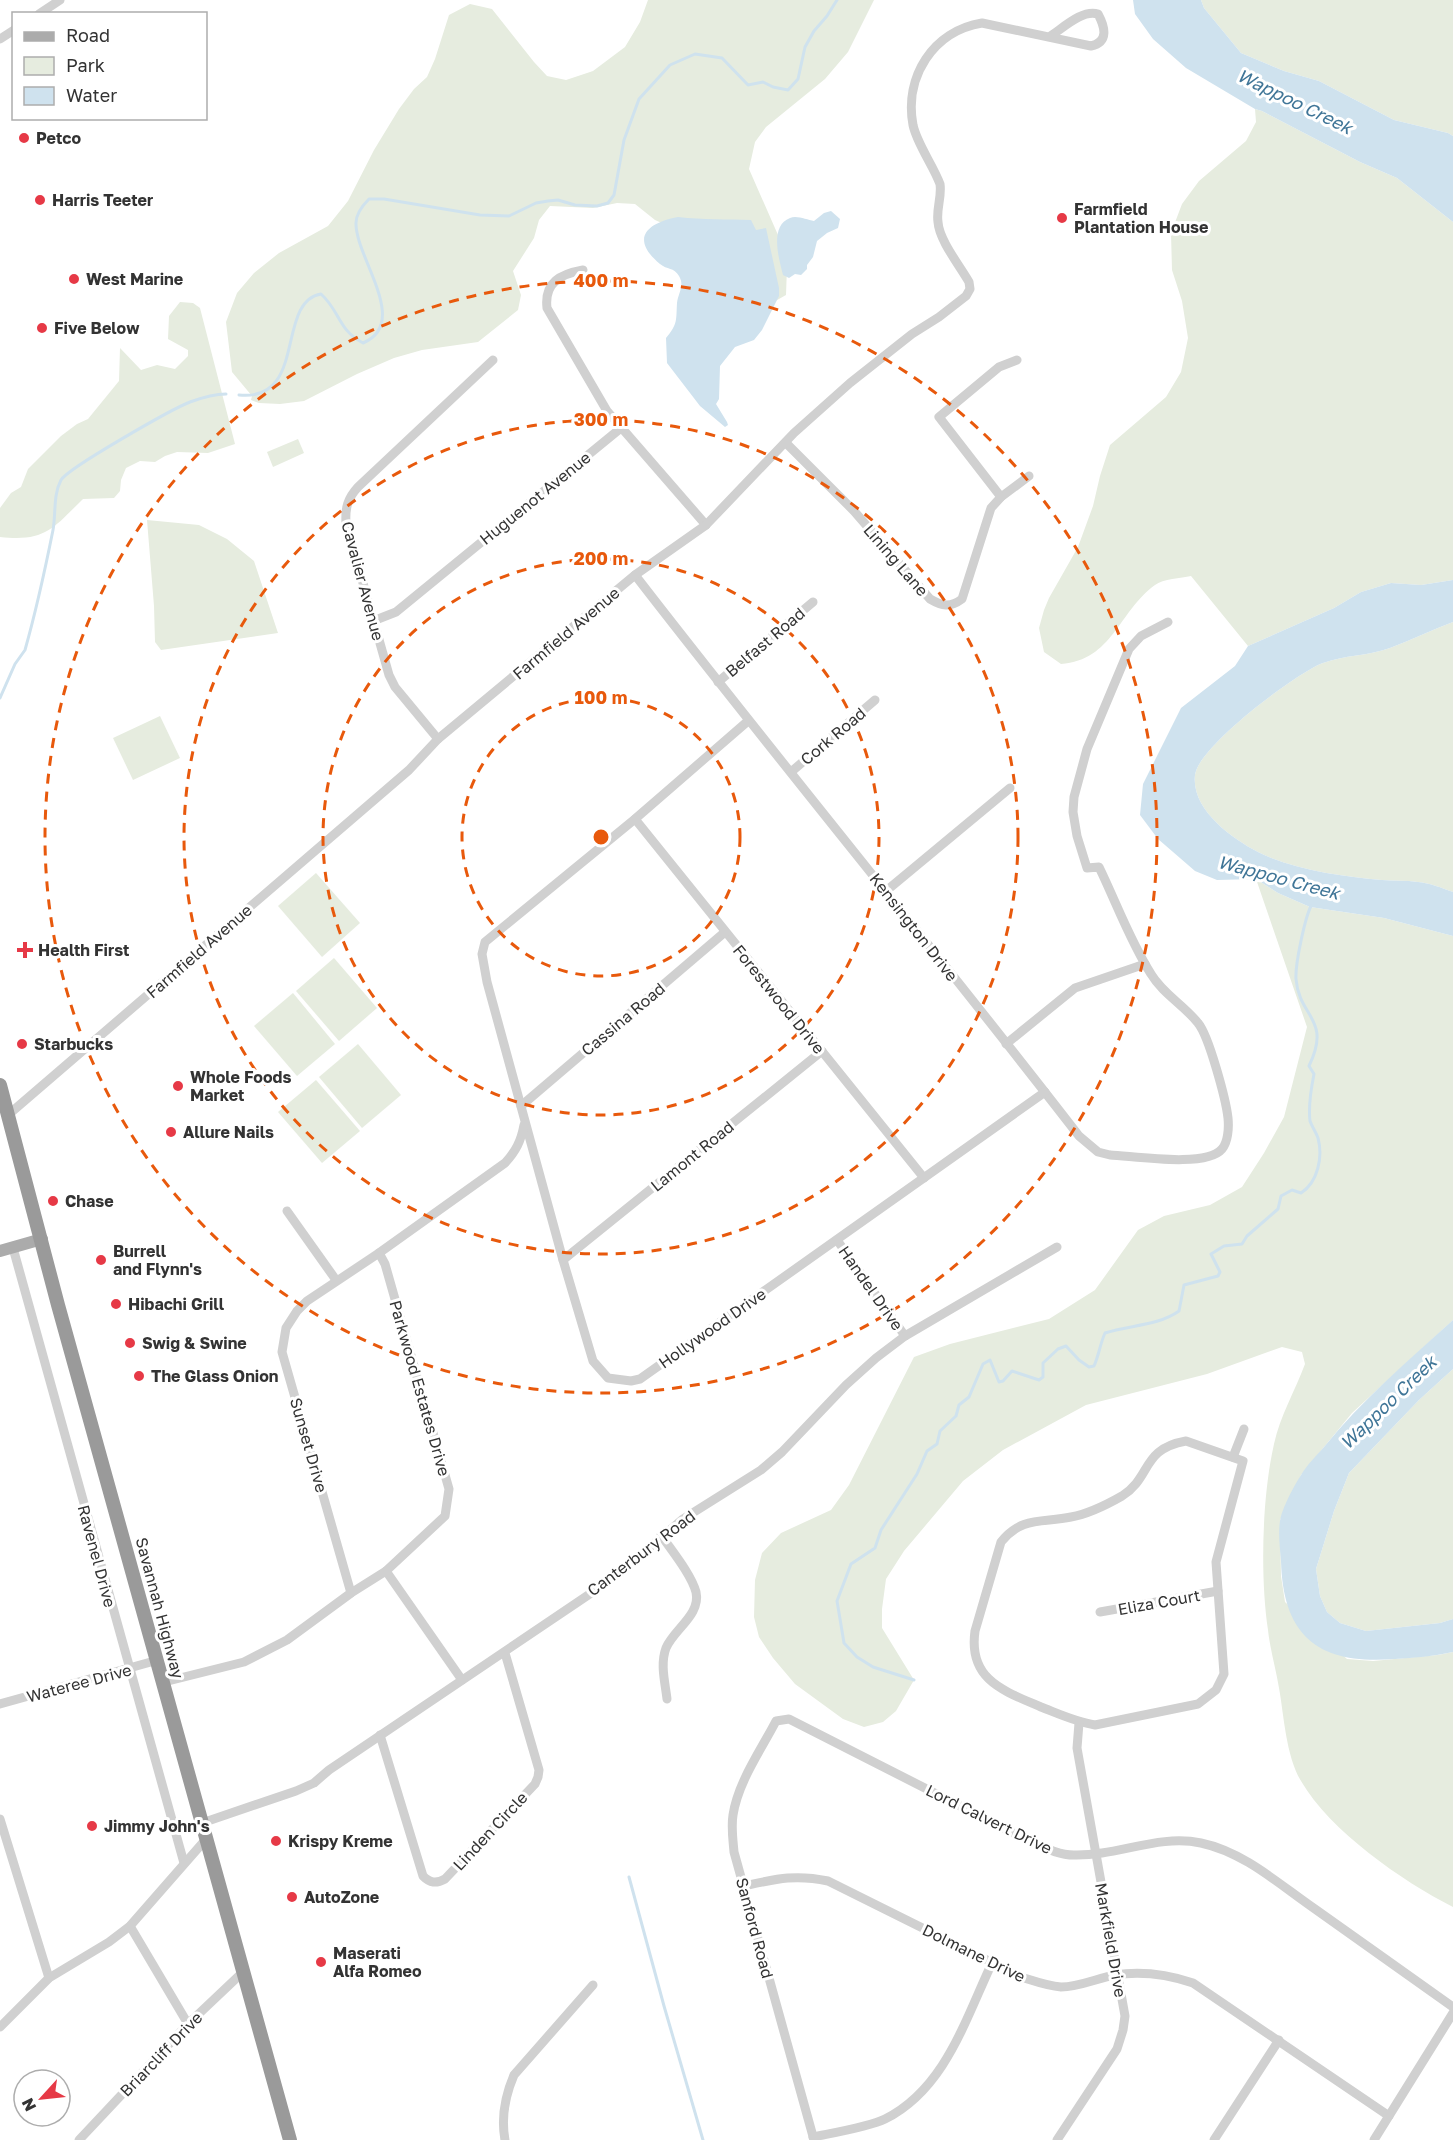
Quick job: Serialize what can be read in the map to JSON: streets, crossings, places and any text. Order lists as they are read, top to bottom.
{
  "streets": {
    "highway": ["Savannah Highway"],
    "street": [
      "Huguenot Avenue",
      "Lining Lane",
      "Cavalier Avenue",
      "Farmfield Avenue",
      "Belfast Road",
      "Cork Road",
      "Kensington Drive",
      "Forestwood Drive",
      "Cassina Road",
      "Lamont Road",
      "Handel Drive",
      "Hollywood Drive",
      "Parkwood Estates Drive",
      "Sunset Drive",
      "Canterbury Road",
      "Ravenel Drive",
      "Eliza Court",
      "Wateree Drive",
      "Lord Calvert Drive",
      "Linden Circle",
      "Sanford Road",
      "Markfield Drive",
      "Dolmane Drive",
      "Briarcliff Drive"
    ]
  },
  "crossings": [
    ["Huguenot Avenue", "Cavalier Avenue"],
    ["Lining Lane", "Farmfield Avenue"],
    ["Cavalier Avenue", "Farmfield Avenue"],
    ["Farmfield Avenue", "Kensington Drive"],
    ["Farmfield Avenue", "Savannah Highway"],
    ["Belfast Road", "Kensington Drive"],
    ["Cork Road", "Kensington Drive"],
    ["Kensington Drive", "Hollywood Drive"],
    ["Forestwood Drive", "Cassina Road"],
    ["Forestwood Drive", "Lamont Road"],
    ["Forestwood Drive", "Hollywood Drive"],
    ["Cassina Road", "Hollywood Drive"],
    ["Lamont Road", "Hollywood Drive"],
    ["Handel Drive", "Hollywood Drive"],
    ["Handel Drive", "Canterbury Road"],
    ["Hollywood Drive", "Sunset Drive"],
    ["Parkwood Estates Drive", "Sunset Drive"],
    ["Parkwood Estates Drive", "Savannah Highway"],
    ["Canterbury Road", "Savannah Highway"],
    ["Canterbury Road", "Linden Circle"],
    ["Ravenel Drive", "Wateree Drive"],
    ["Savannah Highway", "Wateree Drive"],
    ["Savannah Highway", "Briarcliff Drive"],
    ["Lord Calvert Drive", "Sanford Road"],
    ["Lord Calvert Drive", "Markfield Drive"],
    ["Sanford Road", "Dolmane Drive"],
    ["Markfield Drive", "Dolmane Drive"]
  ],
  "water": ["Wappoo Creek"],
  "places": {
    "other": [
      "Petco",
      "Harris Teeter",
      "Farmfield Plantation House",
      "West Marine",
      "Five Below",
      "Starbucks",
      "Whole Foods Market",
      "Allure Nails",
      "Chase",
      "Burrell and Flynn's",
      "Hibachi Grill",
      "Swig & Swine",
      "The Glass Onion",
      "Jimmy John's",
      "Krispy Kreme",
      "AutoZone",
      "Maserati Alfa Romeo"
    ],
    "health": ["Health First"]
  },
  "legend": ["Road", "Park", "Water"],
  "north": "bottom left",
  "rings": [
    "400 m",
    "300 m",
    "200 m",
    "100 m"
  ]
}
